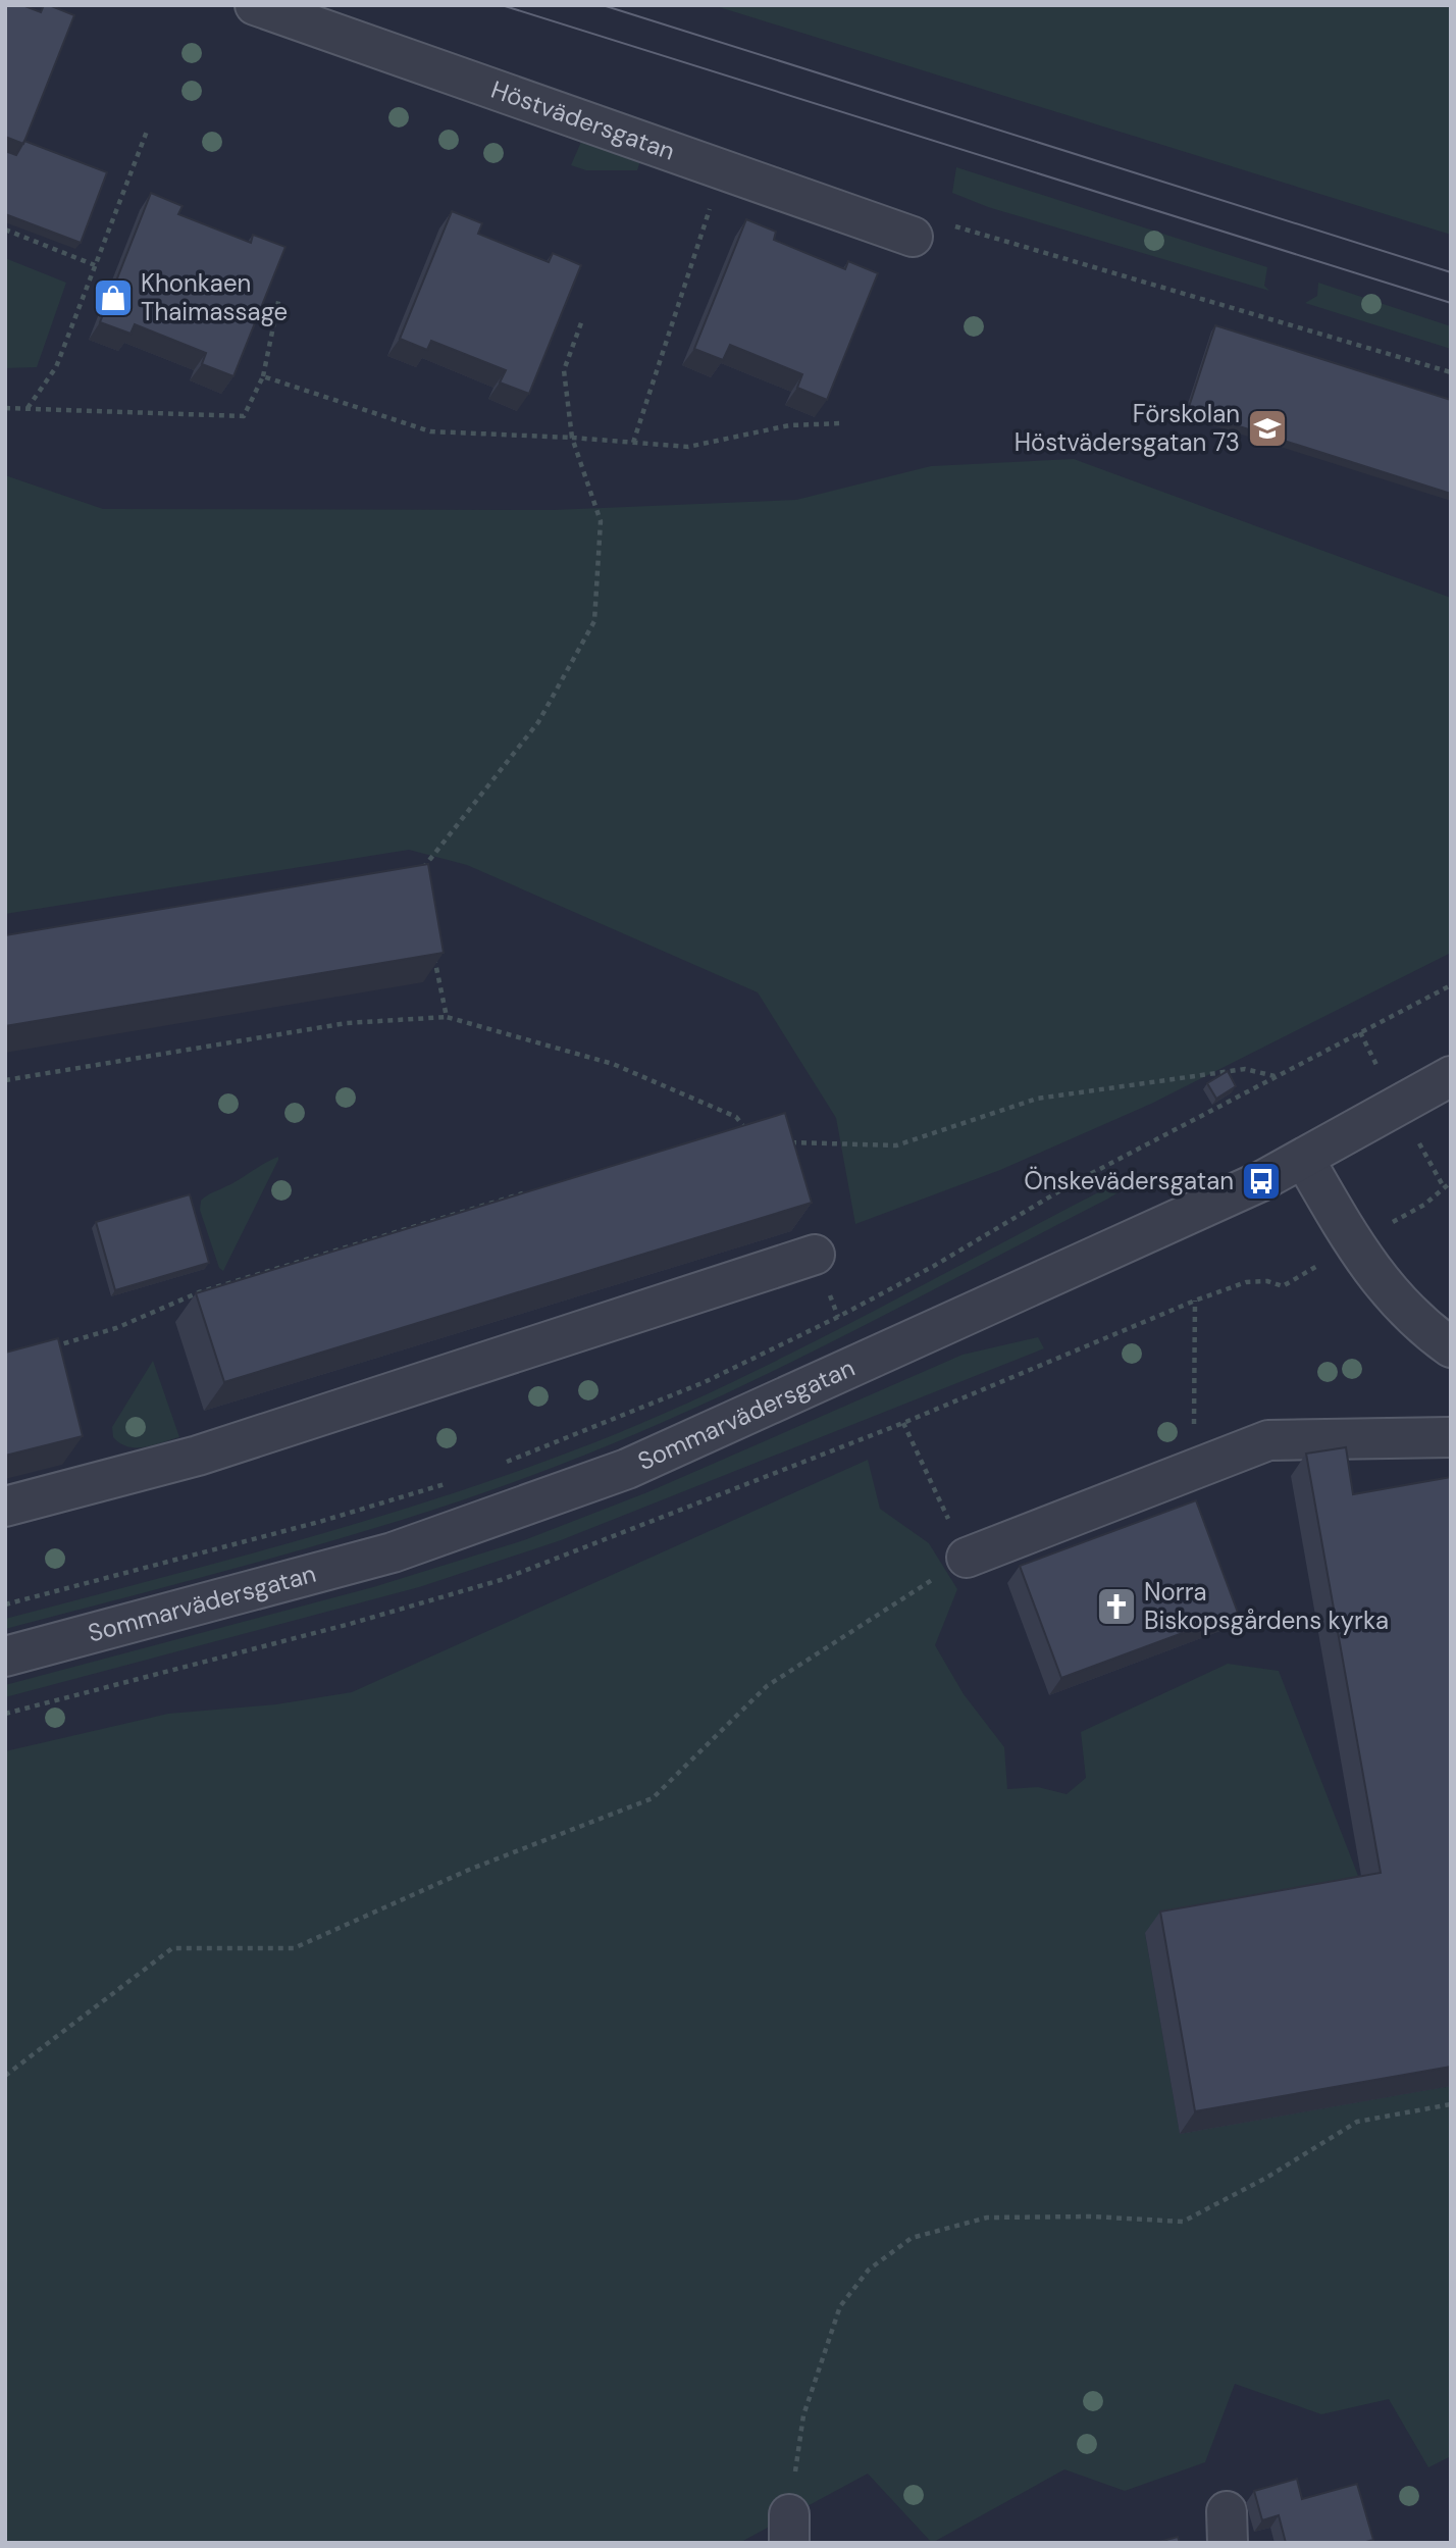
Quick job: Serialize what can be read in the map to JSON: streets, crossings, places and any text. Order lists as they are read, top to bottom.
{
  "streets": {
    "street": ["Höstvädersgatan", "Sommarvädersgatan"]
  },
  "places": {
    "shop": ["Khonkaen Thaimassage"],
    "school or university": ["Förskolan Höstvädersgatan 73"],
    "bus stop": ["Önskevädersgatan"],
    "church": ["Norra Biskopsgårdens kyrka"]
  }
}
